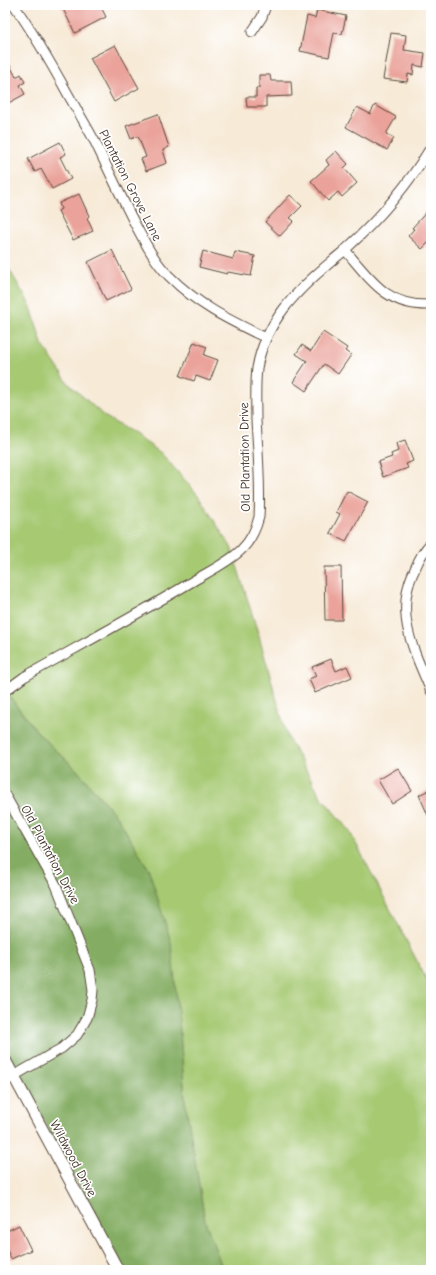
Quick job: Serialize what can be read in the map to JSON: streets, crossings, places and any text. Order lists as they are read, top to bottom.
{
  "streets": {
    "street": ["Plantation Grove Lane", "Old Plantation Drive", "Wildwood Drive"]
  },
  "crossings": [
    ["Plantation Grove Lane", "Old Plantation Drive"],
    ["Old Plantation Drive", "Wildwood Drive"]
  ]
}
